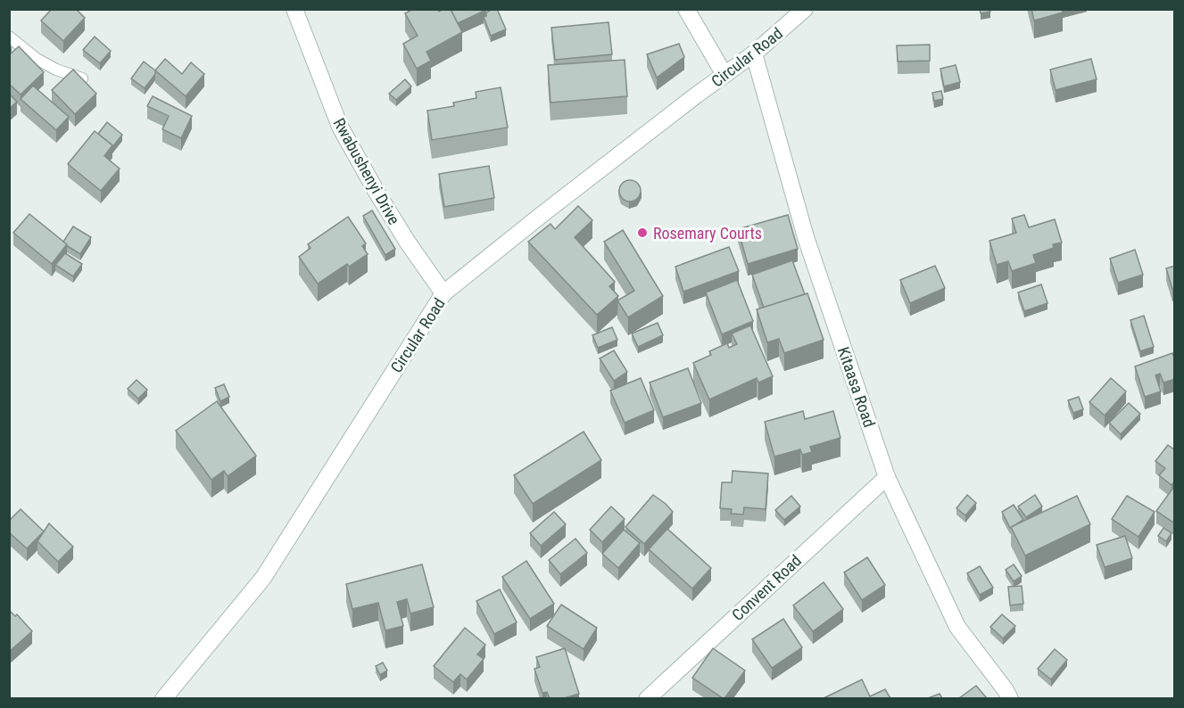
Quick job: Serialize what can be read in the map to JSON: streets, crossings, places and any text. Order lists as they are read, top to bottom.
{
  "streets": {
    "street": [
      "Circular Road",
      "Rwabushenyi Drive",
      "Kitaasa Road",
      "Convent Road"
    ]
  },
  "crossings": [
    ["Circular Road", "Rwabushenyi Drive"],
    ["Circular Road", "Kitaasa Road"],
    ["Kitaasa Road", "Convent Road"]
  ],
  "places": ["Rosemary Courts"]
}
